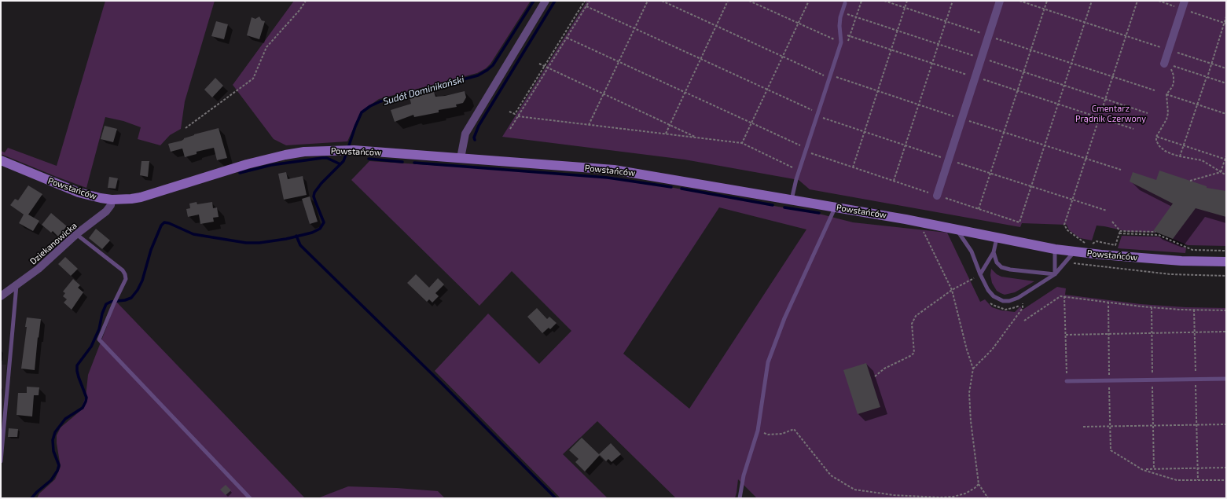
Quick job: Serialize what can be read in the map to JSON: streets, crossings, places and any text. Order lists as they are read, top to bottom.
{
  "streets": {
    "street": ["Powstańców", "Dziekanowicka"]
  },
  "crossings": [
    ["Powstańców", "Dziekanowicka"]
  ],
  "water": ["Sudół Dominikański"],
  "parks": ["Cmentarz Prądnik Czerwony"]
}
